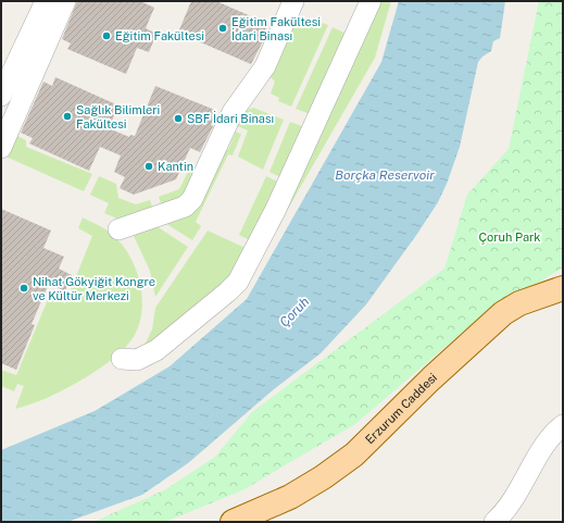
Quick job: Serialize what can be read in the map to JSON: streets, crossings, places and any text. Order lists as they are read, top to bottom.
{
  "streets": {
    "main road": ["Erzurum Caddesi"]
  },
  "water": ["Borçka Reservoir", "Çoruh"],
  "parks": ["Çoruh Park"],
  "places": [
    "Eğitim Fakültesi İdari Binası",
    "Eğitim Fakültesi",
    "Sağlık Bilimleri Fakültesi",
    "SBF İdari Binası",
    "Kantin",
    "Nihat Gökyiğit Kongre ve Kültür Merkezi"
  ]
}
